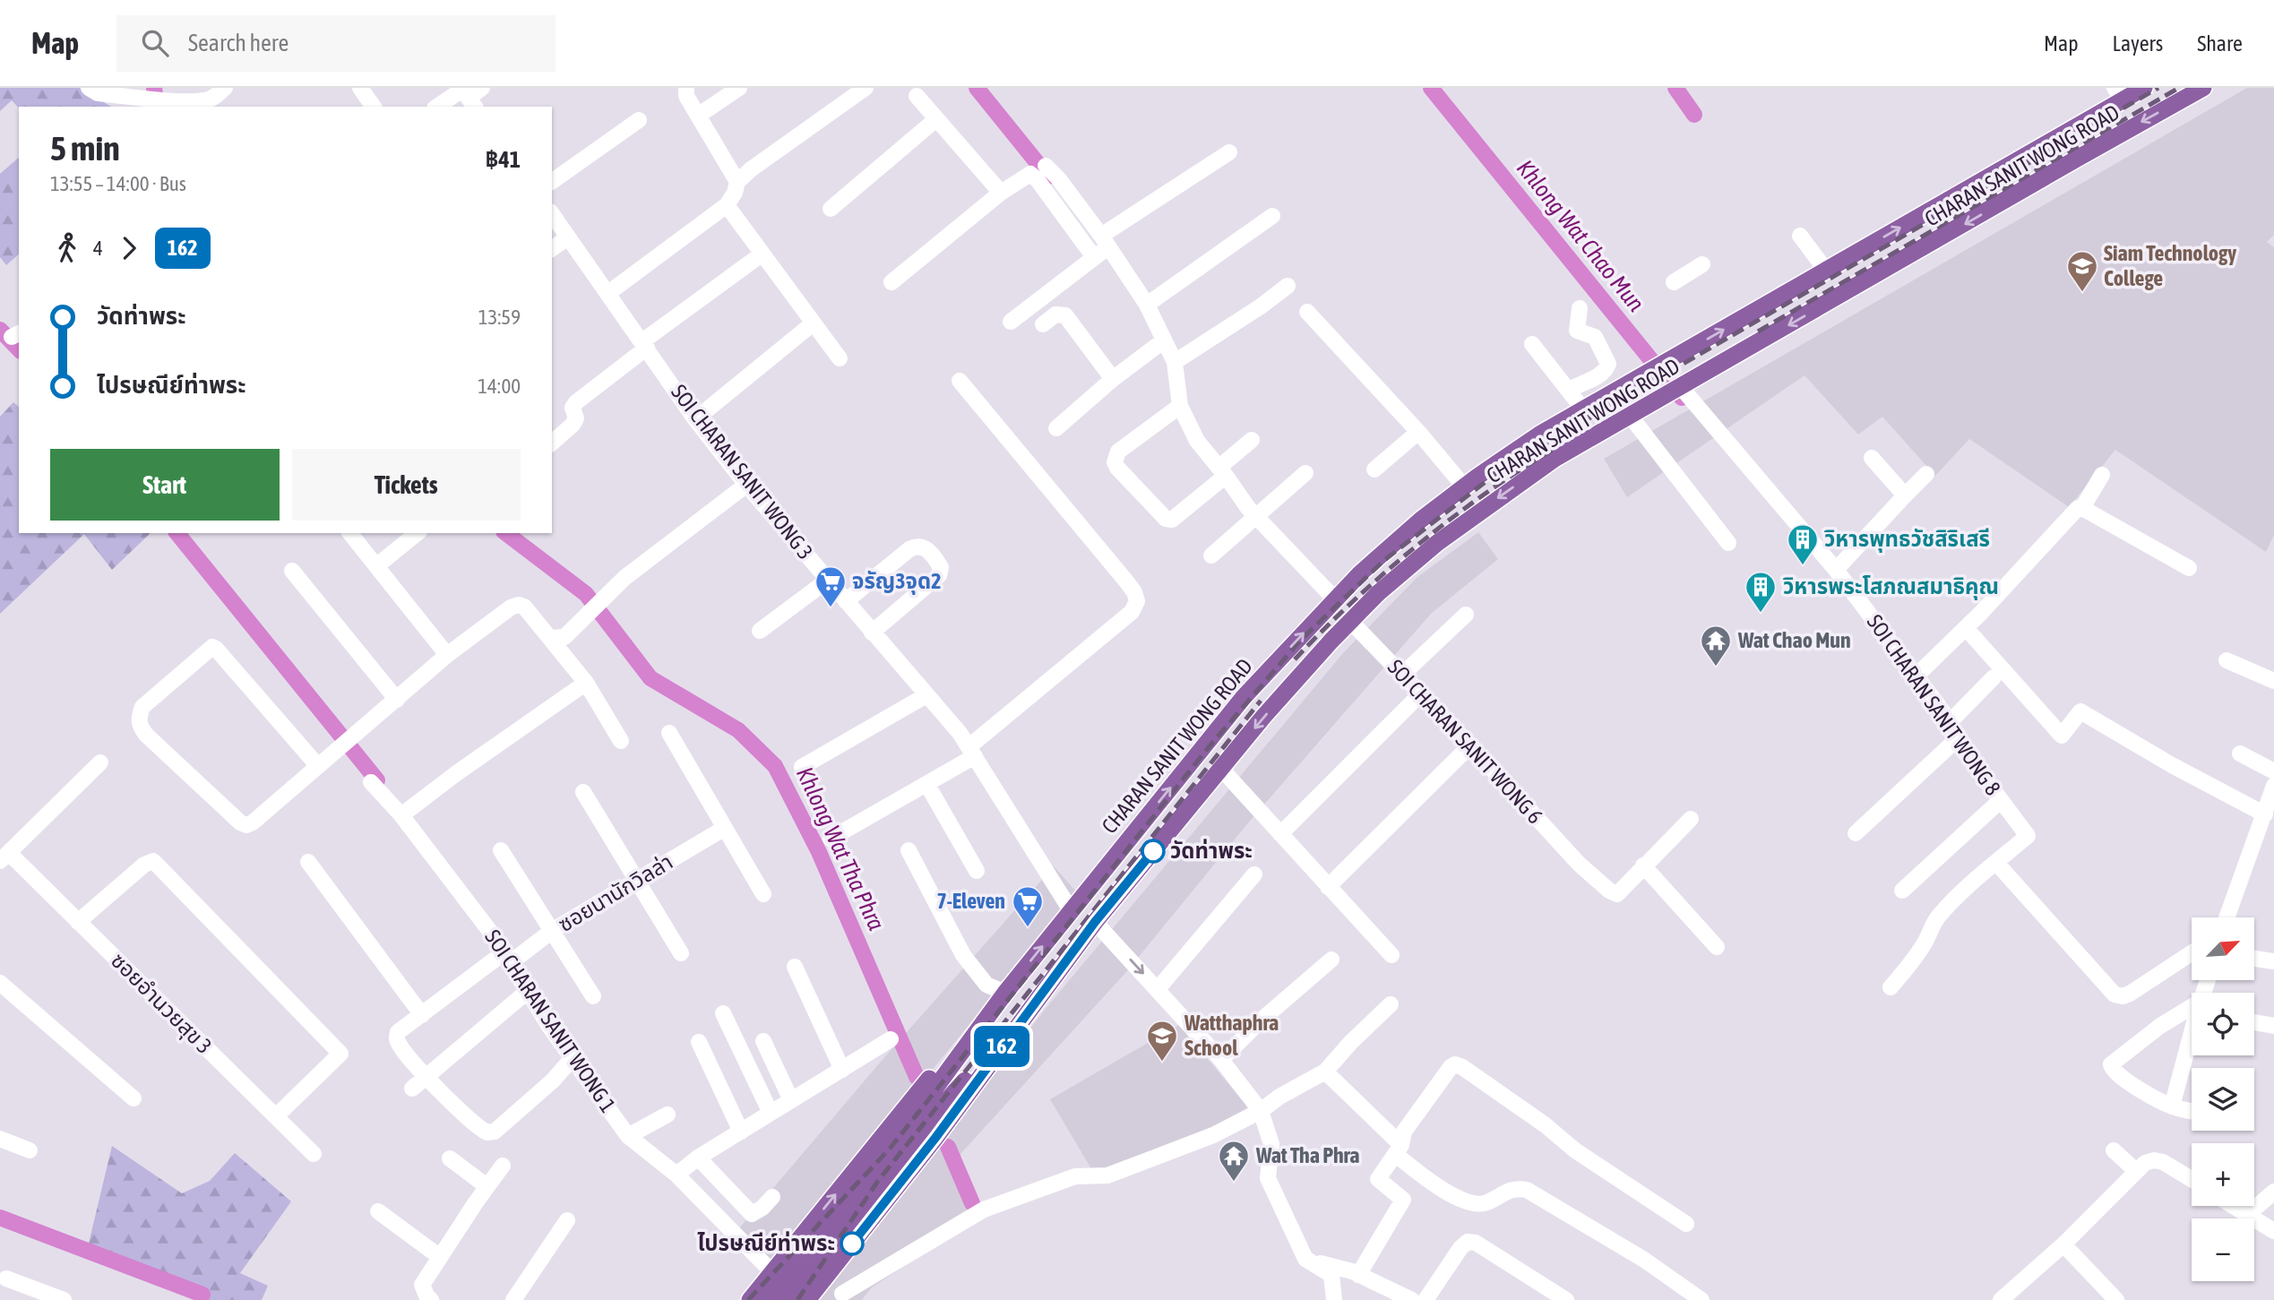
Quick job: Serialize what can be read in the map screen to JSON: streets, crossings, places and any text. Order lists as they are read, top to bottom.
{
  "streets": {
    "main road": ["CHARAN SANIT WONG ROAD"],
    "street": [
      "SOI CHARAN SANIT WONG 3",
      "SOI CHARAN SANIT WONG 8",
      "SOI CHARAN SANIT WONG 6",
      "ซอยนานักวิลล่า",
      "ซอยอำนวยสุข 3",
      "SOI CHARAN SANIT WONG 1"
    ]
  },
  "crossings": [
    ["CHARAN SANIT WONG ROAD", "SOI CHARAN SANIT WONG 3"],
    ["CHARAN SANIT WONG ROAD", "SOI CHARAN SANIT WONG 8"],
    ["CHARAN SANIT WONG ROAD", "SOI CHARAN SANIT WONG 6"],
    ["CHARAN SANIT WONG ROAD", "SOI CHARAN SANIT WONG 1"],
    ["ซอยนานักวิลล่า", "SOI CHARAN SANIT WONG 1"]
  ],
  "water": ["Khlong Wat Chao Mun", "Khlong Wat Tha Phra"],
  "places": {
    "school or university": ["Siam Technology College", "Watthaphra School"],
    "building": ["วิหารพุทธวัชสิริเสรี", "วิหารพระโสภณสมาธิคุณ"],
    "supermarket": ["จรัญ3จุด2", "7-Eleven"],
    "temple": ["Wat Chao Mun", "Wat Tha Phra"],
    "other": ["วัดท่าพระ", "ไปรษณีย์ท่าพระ"]
  },
  "lines": ["bus line 162"],
  "north": "top right",
  "page": {
    "header": "Map",
    "search": "Search here",
    "nav": ["Map", "Layers", "Share"],
    "on_map": "162",
    "heading": ["5 min", "13:55 – 14:00 · Bus", "฿41"],
    "legs": ["4", "162"],
    "list": [
      {
        "name": "วัดท่าพระ",
        "value": "13:59"
      },
      {
        "name": "ไปรษณีย์ท่าพระ",
        "value": "14:00"
      }
    ],
    "buttons": ["Start", "Tickets"],
    "map_buttons": ["+", "−"]
  }
}
